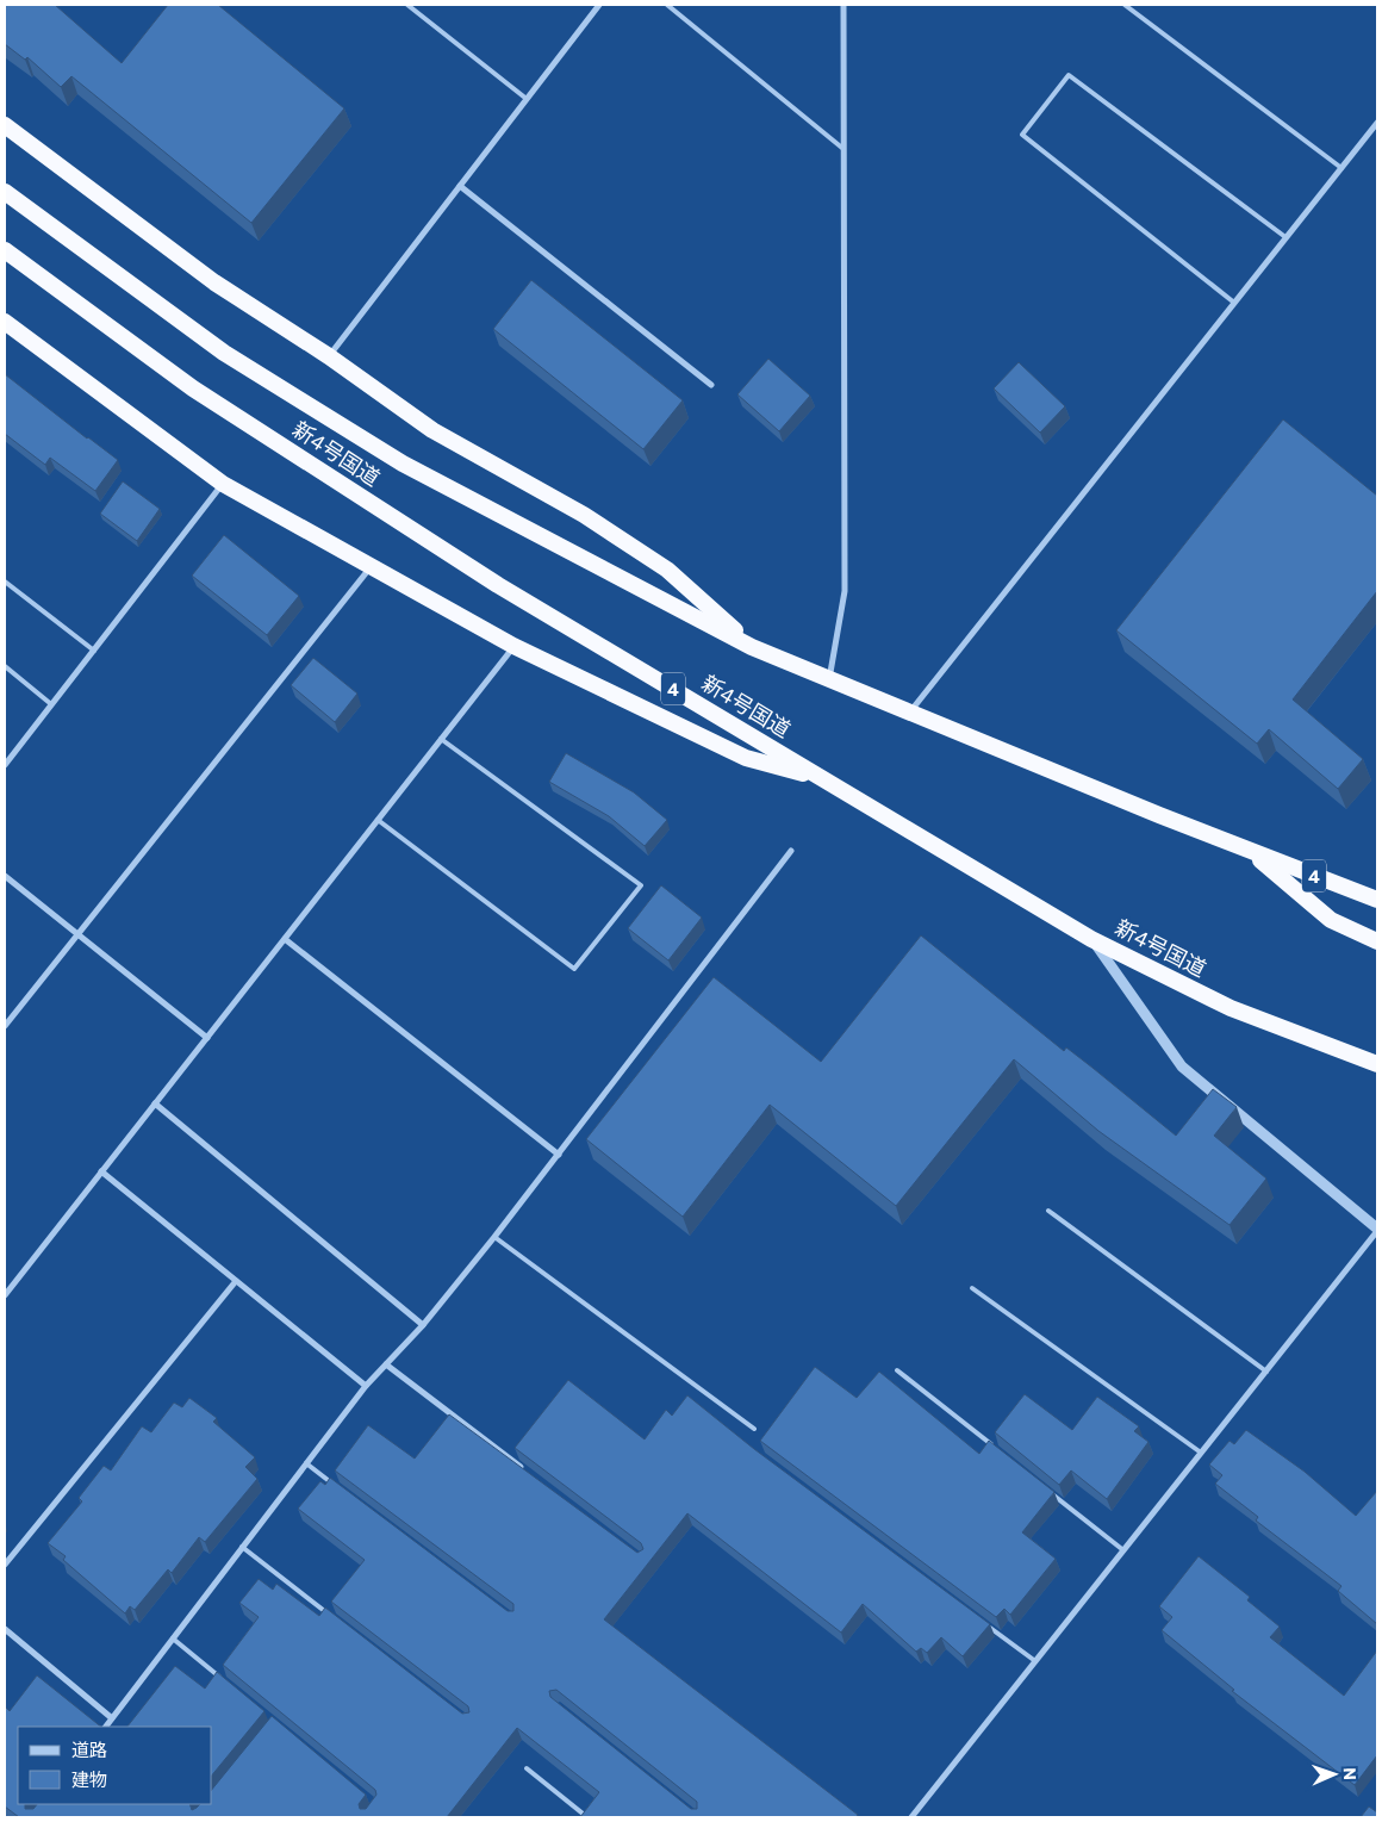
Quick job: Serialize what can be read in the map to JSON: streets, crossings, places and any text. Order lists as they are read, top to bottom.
{
  "streets": {
    "highway": ["新4号国道", "4"]
  },
  "legend": ["道路", "建物"],
  "north": "right"
}
